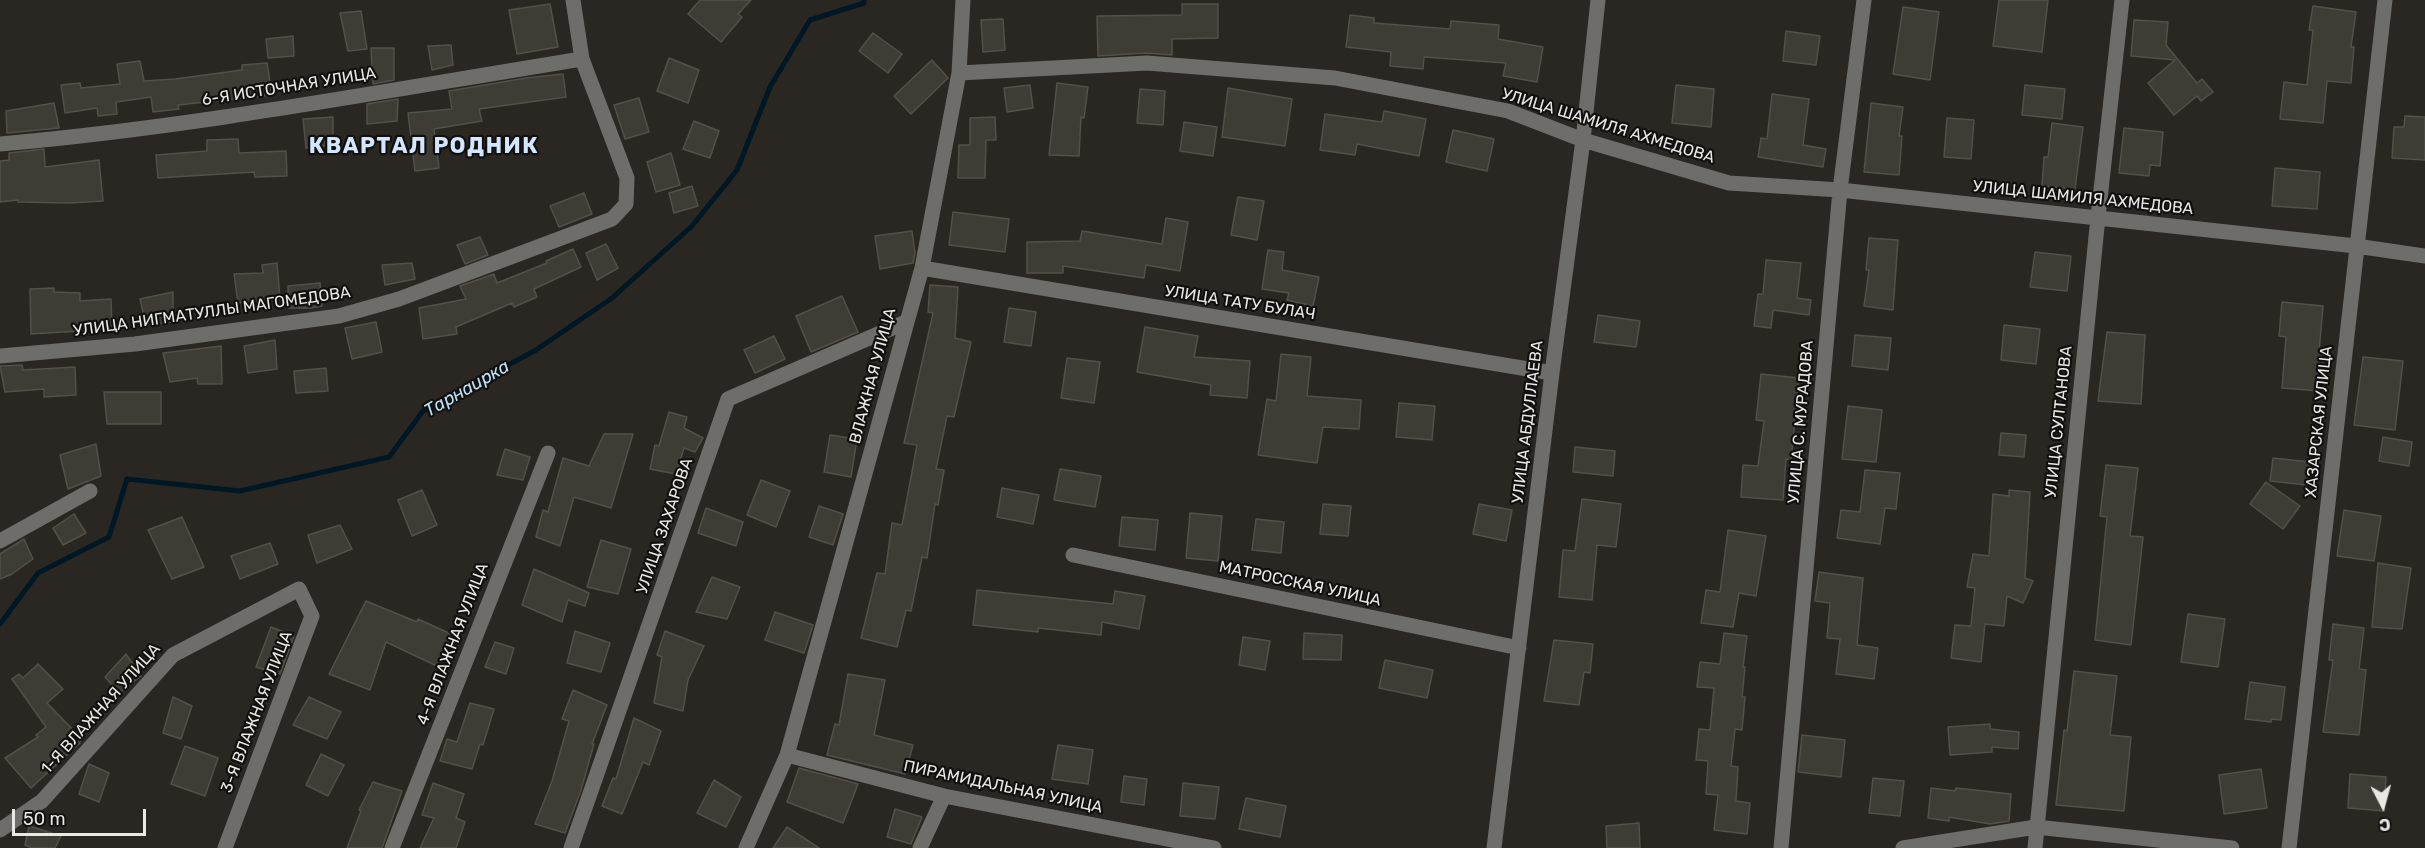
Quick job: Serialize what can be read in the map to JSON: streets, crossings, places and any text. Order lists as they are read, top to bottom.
{
  "streets": {
    "street": [
      "6-Я ИСТОЧНАЯ УЛИЦА",
      "УЛИЦА ШАМИЛЯ АХМЕДОВА",
      "УЛИЦА ТАТУ БУЛАЧ",
      "УЛИЦА НИГМАТУЛЛЫ МАГОМЕДОВА",
      "ВЛАЖНАЯ УЛИЦА",
      "УЛИЦА АБДУЛЛАЕВА",
      "УЛИЦА С. МУРАДОВА",
      "УЛИЦА СУЛТАНОВА",
      "ХАЗАРСКАЯ УЛИЦА",
      "УЛИЦА ЗАХАРОВА",
      "МАТРОССКАЯ УЛИЦА",
      "4-Я ВЛАЖНАЯ УЛИЦА",
      "1-Я ВЛАЖНАЯ УЛИЦА",
      "3-Я ВЛАЖНАЯ УЛИЦА",
      "ПИРАМИДАЛЬНАЯ УЛИЦА"
    ]
  },
  "crossings": [
    ["6-Я ИСТОЧНАЯ УЛИЦА", "УЛИЦА НИГМАТУЛЛЫ МАГОМЕДОВА"],
    ["УЛИЦА ШАМИЛЯ АХМЕДОВА", "ВЛАЖНАЯ УЛИЦА"],
    ["УЛИЦА ШАМИЛЯ АХМЕДОВА", "УЛИЦА АБДУЛЛАЕВА"],
    ["УЛИЦА ШАМИЛЯ АХМЕДОВА", "УЛИЦА С. МУРАДОВА"],
    ["УЛИЦА ШАМИЛЯ АХМЕДОВА", "УЛИЦА СУЛТАНОВА"],
    ["УЛИЦА ШАМИЛЯ АХМЕДОВА", "ХАЗАРСКАЯ УЛИЦА"],
    ["УЛИЦА ТАТУ БУЛАЧ", "ВЛАЖНАЯ УЛИЦА"],
    ["УЛИЦА ТАТУ БУЛАЧ", "УЛИЦА АБДУЛЛАЕВА"],
    ["ВЛАЖНАЯ УЛИЦА", "УЛИЦА ЗАХАРОВА"],
    ["ВЛАЖНАЯ УЛИЦА", "ПИРАМИДАЛЬНАЯ УЛИЦА"],
    ["УЛИЦА АБДУЛЛАЕВА", "МАТРОССКАЯ УЛИЦА"],
    ["1-Я ВЛАЖНАЯ УЛИЦА", "3-Я ВЛАЖНАЯ УЛИЦА"]
  ],
  "districts": ["КВАРТАЛ РОДНИК"],
  "water": ["Тарнаирка"],
  "scale_bar": "50 m",
  "north": "bottom"
}
